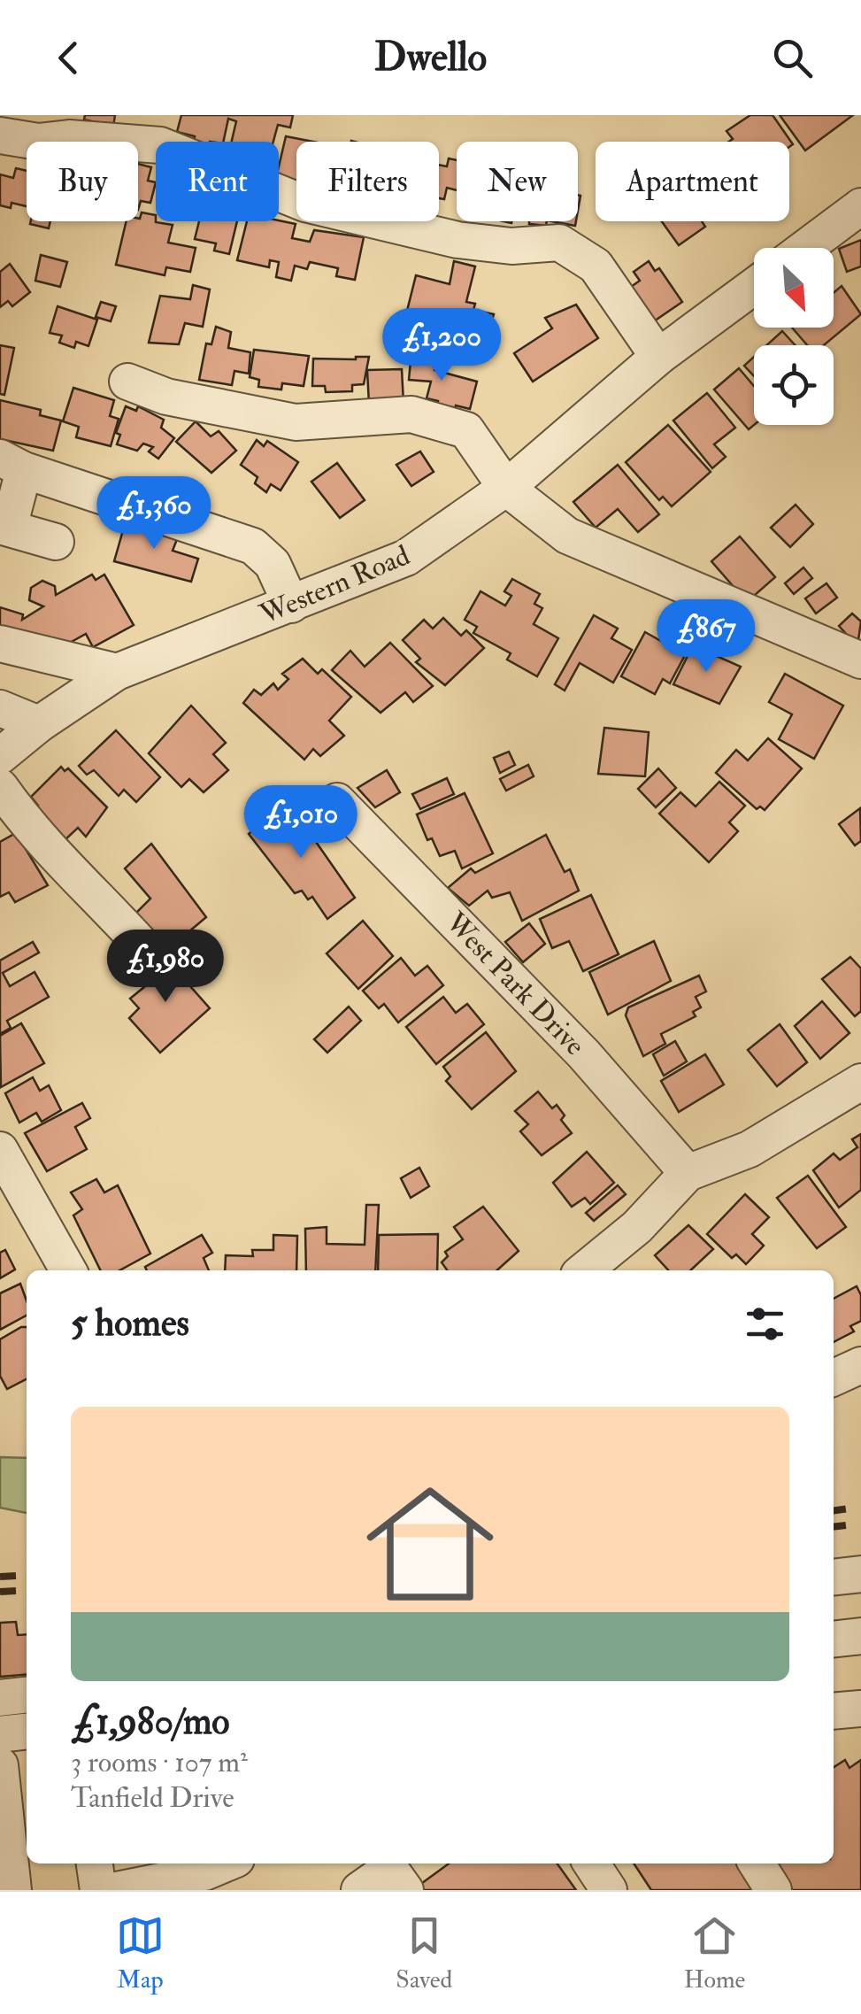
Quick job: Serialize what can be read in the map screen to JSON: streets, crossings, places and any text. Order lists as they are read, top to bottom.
{
  "streets": {
    "street": ["Western Road", "West Park Drive"]
  },
  "north": "bottom right",
  "page": {
    "header": "Dwello",
    "chip": [
      "Buy",
      "Rent",
      "Filters",
      "New",
      "Apartment"
    ],
    "price": [
      "£1,200",
      "£1,360",
      "£867",
      "£1,010",
      "£1,980"
    ],
    "heading": "5 homes",
    "list": [
      {
        "name": "£1,980/mo",
        "note": "3 rooms · 107 m² · Tanfield Drive"
      }
    ],
    "tabs": ["Map", "Saved", "Home"]
  }
}
